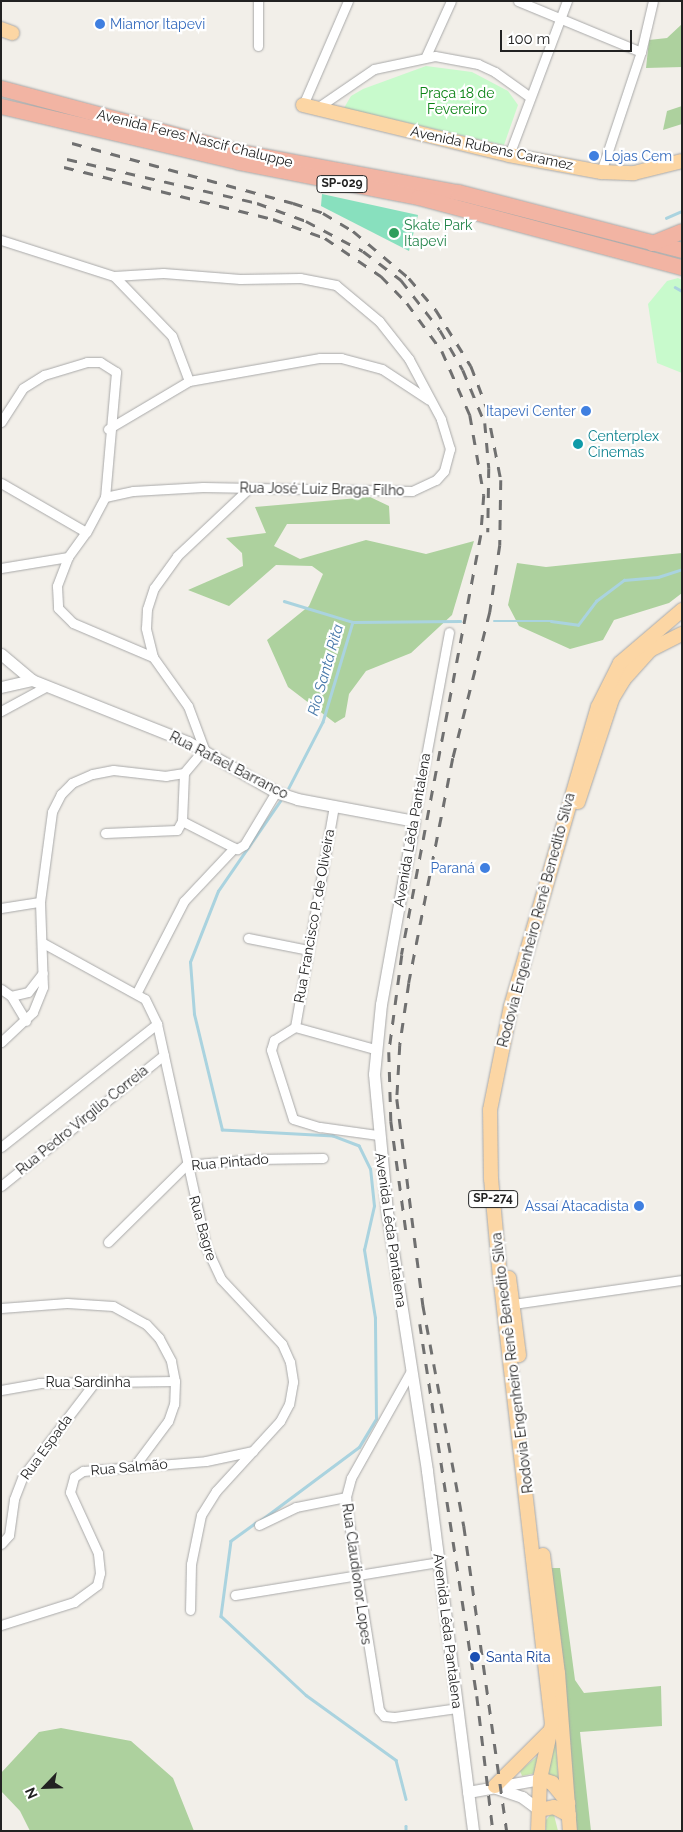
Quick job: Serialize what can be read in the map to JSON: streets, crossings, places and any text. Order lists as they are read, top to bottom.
{
  "streets": {
    "highway": ["Avenida Feres Nascif Chaluppe", "SP-029"],
    "main road": ["Avenida Rubens Caramez", "Rodovia Engenheiro Renê Benedito Silva", "SP-274"],
    "street": [
      "Rua José Luiz Braga Filho",
      "Rua Rafael Barranco",
      "Avenida Lêda Pantalena",
      "Rua Francisco P. de Oliveira",
      "Rua Pedro Virgílio Correia",
      "Rua Pintado",
      "Rua Bagre",
      "Rua Sardinha",
      "Rua Espada",
      "Rua Salmão",
      "Rua Claudionor Lopes"
    ]
  },
  "crossings": [
    ["Rua Rafael Barranco", "Avenida Lêda Pantalena"],
    ["Rua Rafael Barranco", "Rua Francisco P. de Oliveira"],
    ["Avenida Lêda Pantalena", "Rua Claudionor Lopes"],
    ["Rua Pedro Virgílio Correia", "Rua Bagre"],
    ["Rua Pintado", "Rua Bagre"],
    ["Rua Bagre", "Rua Salmão"],
    ["Rua Sardinha", "Rua Espada"]
  ],
  "water": ["Rio Santa Rita"],
  "parks": ["Praça 18 de Fevereiro"],
  "places": [
    "Miamor Itapevi",
    "Lojas Cem",
    "Skate Park Itapevi",
    "Itapevi Center",
    "Centerplex Cinemas",
    "Paraná",
    "Assaí Atacadista",
    "Santa Rita"
  ],
  "scale_bar": "100 m",
  "north": "bottom left"
}
